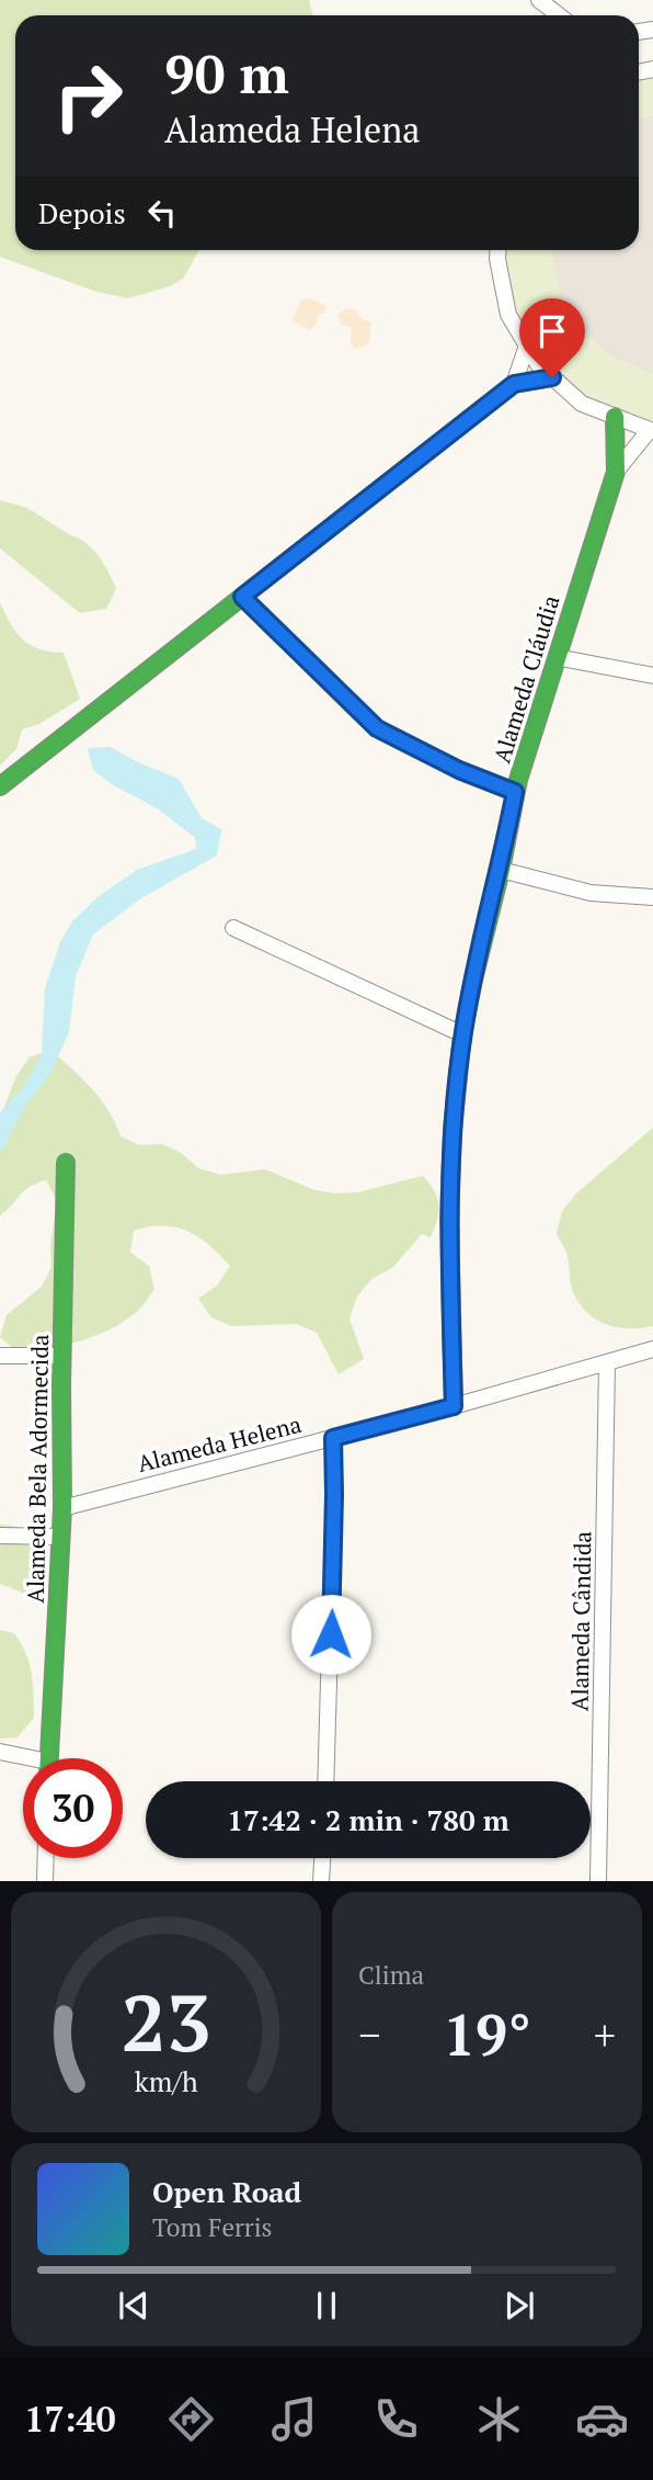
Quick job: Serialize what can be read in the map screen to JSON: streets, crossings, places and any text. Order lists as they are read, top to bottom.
{
  "streets": {
    "street": [
      "Alameda Cláudia",
      "Alameda Helena",
      "Alameda Bela Adormecida",
      "Alameda Cândida"
    ]
  },
  "crossings": [
    ["Alameda Cláudia", "Alameda Helena"],
    ["Alameda Helena", "Alameda Bela Adormecida"],
    ["Alameda Helena", "Alameda Cândida"]
  ],
  "page": {
    "turn": ["90 m", "Alameda Helena"],
    "then": "Depois",
    "limit": "30",
    "trip": "17:42 · 2 min · 780 m",
    "tile": "Clima",
    "heat": ["−", "19°", "+"],
    "song": ["Open Road", "Tom Ferris"],
    "tabs": "17:40",
    "gauge": ["23", "km/h"]
  }
}
